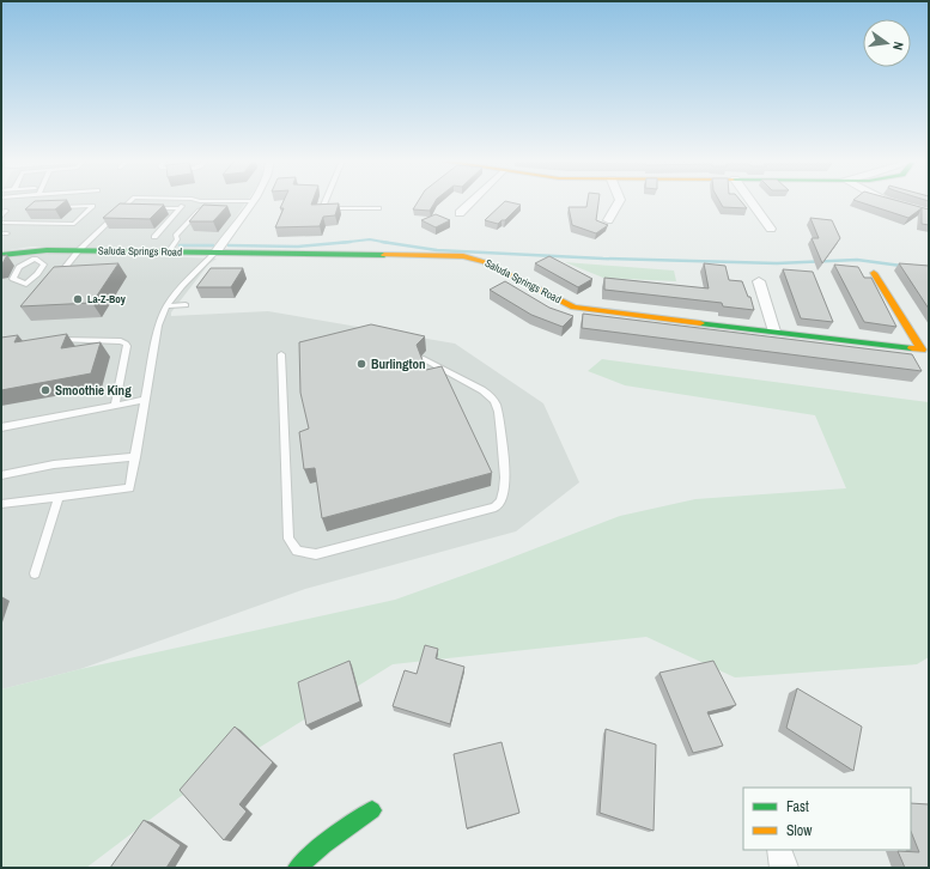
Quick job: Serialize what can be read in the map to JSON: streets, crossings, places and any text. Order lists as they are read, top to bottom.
{
  "streets": {
    "street": ["Saluda Springs Road"]
  },
  "places": ["La-Z-Boy", "Burlington", "Smoothie King"],
  "legend": ["Fast", "Slow"],
  "north": "right"
}
